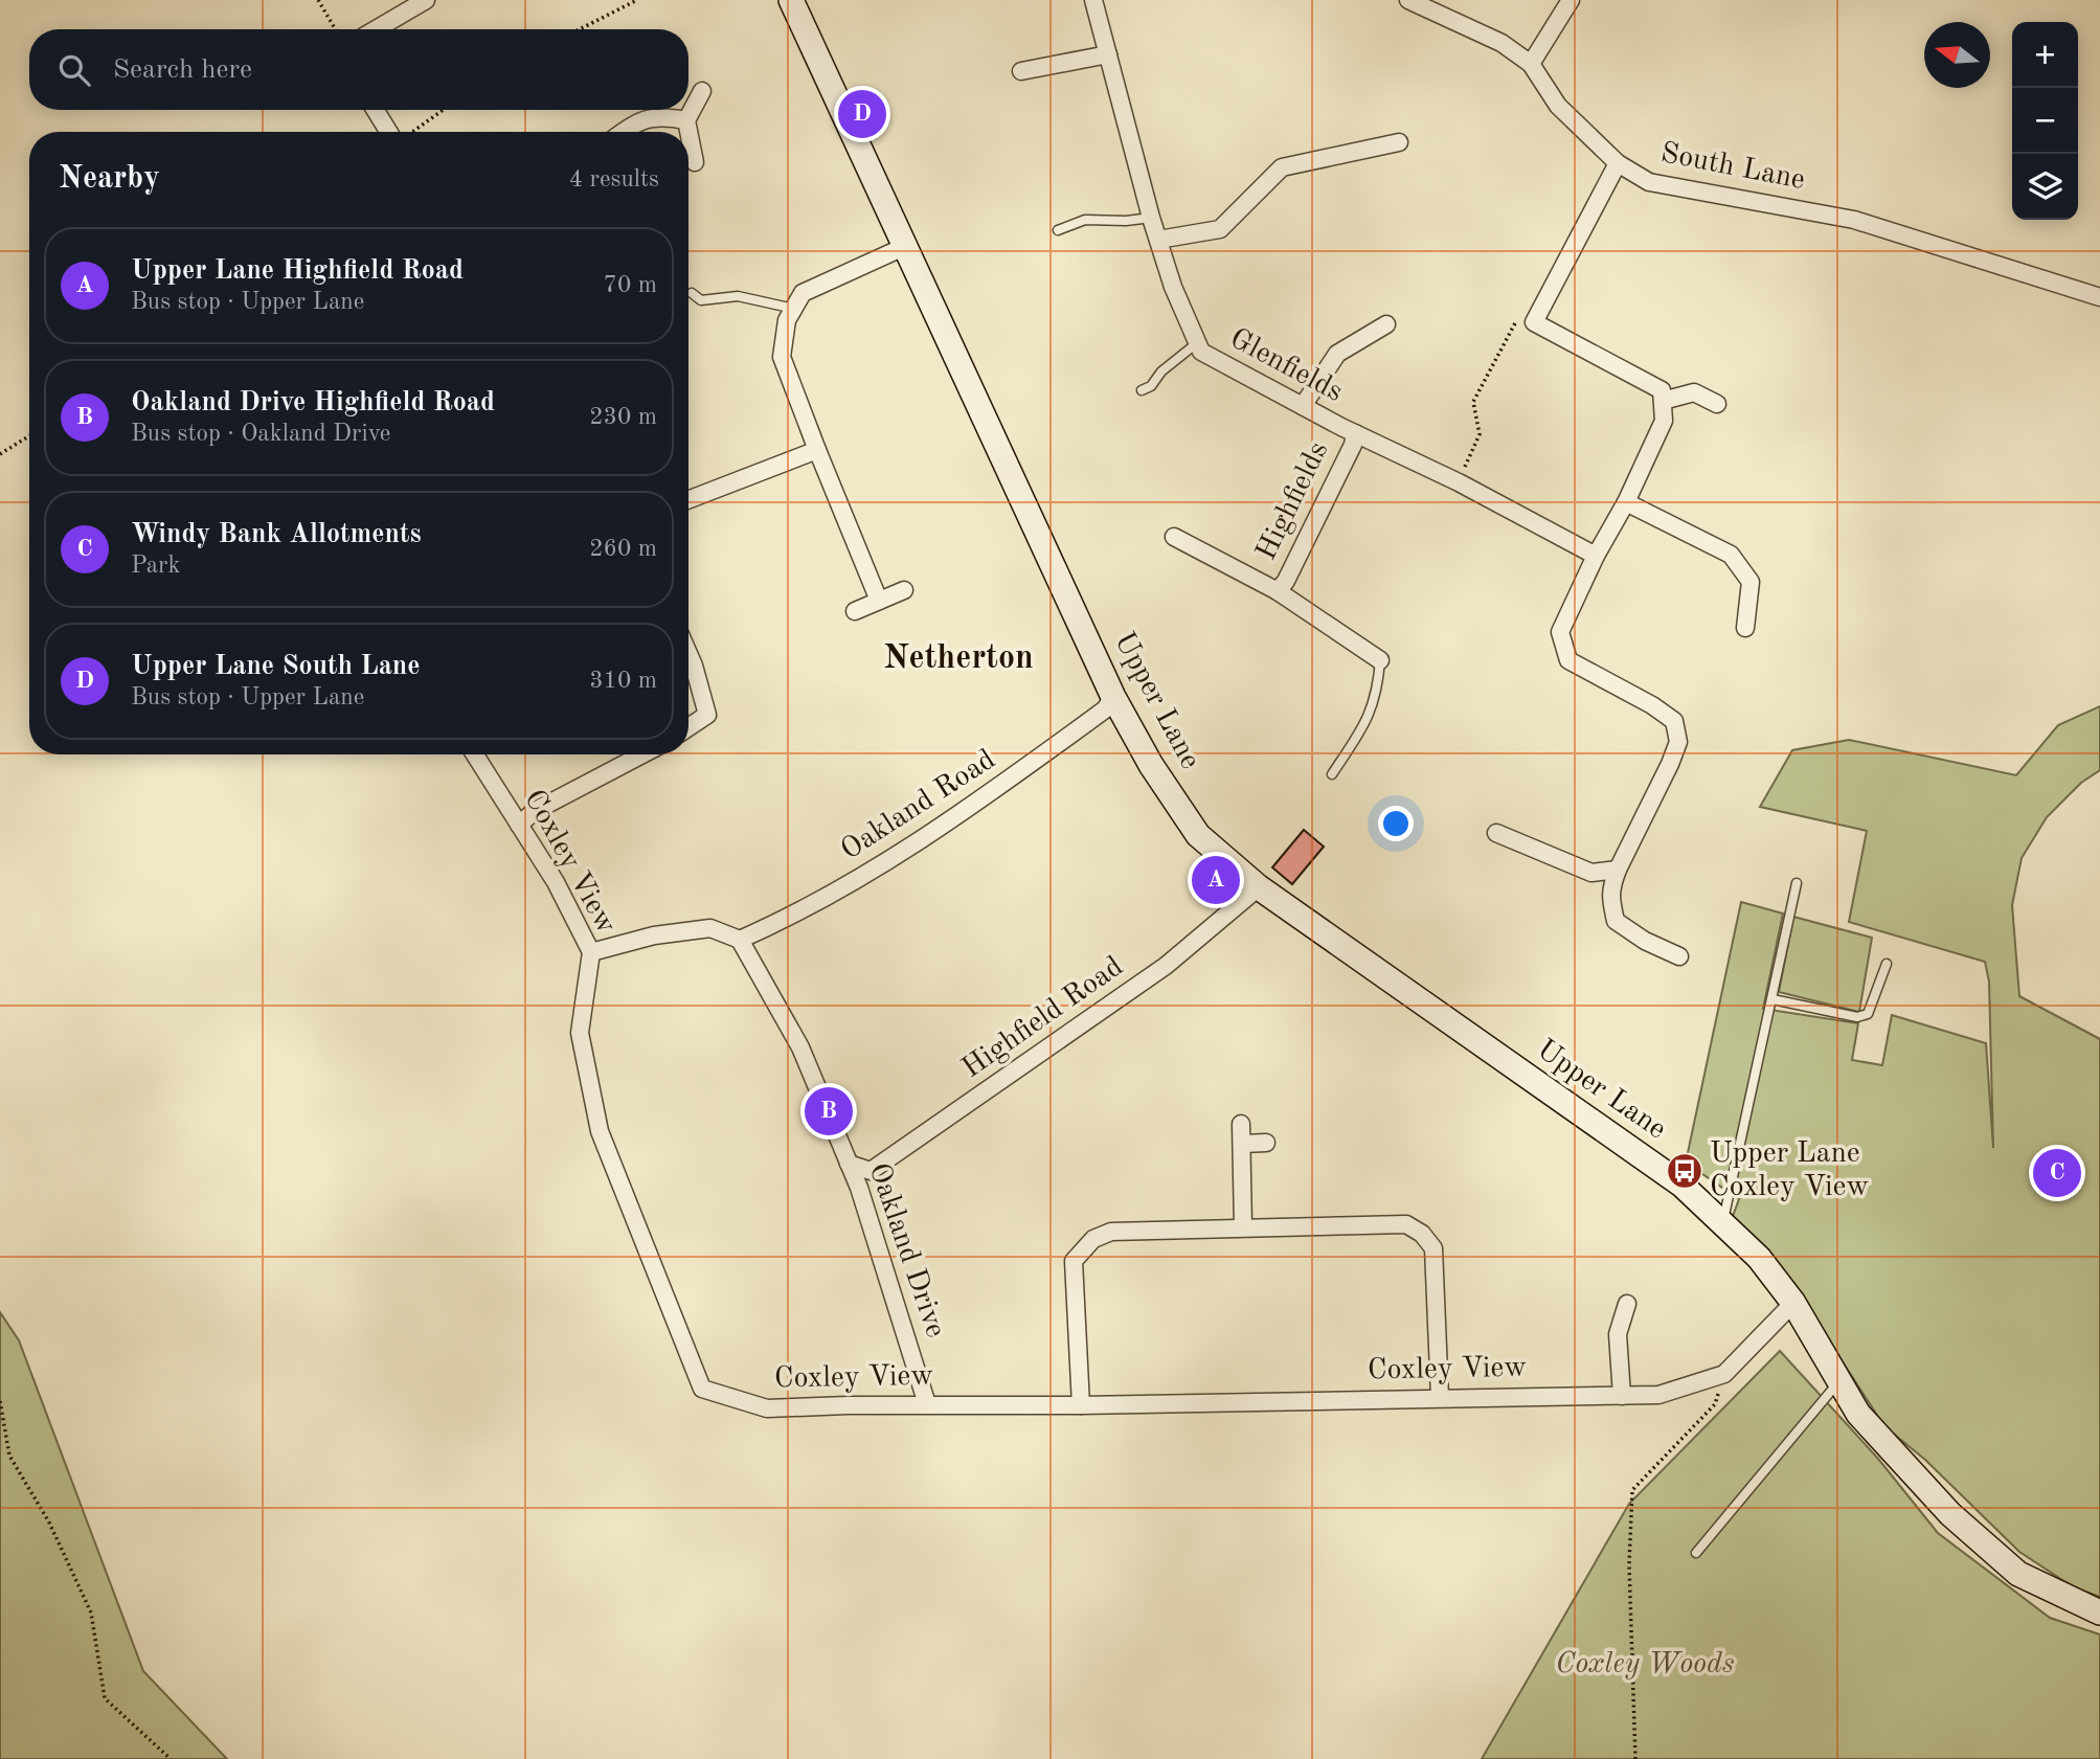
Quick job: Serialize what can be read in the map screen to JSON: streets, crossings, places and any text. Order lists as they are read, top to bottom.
{
  "streets": {
    "main road": ["Upper Lane"],
    "street": [
      "South Lane",
      "Glenfields",
      "Highfields",
      "Oakland Road",
      "Coxley View",
      "Highfield Road",
      "Oakland Drive"
    ]
  },
  "crossings": [
    ["Glenfields", "Highfields"],
    ["Upper Lane", "Oakland Road"],
    ["Upper Lane", "Coxley View"],
    ["Upper Lane", "Highfield Road"],
    ["Oakland Road", "Oakland Drive"],
    ["Coxley View", "Oakland Drive"],
    ["Highfield Road", "Oakland Drive"]
  ],
  "districts": ["Netherton"],
  "parks": ["Coxley Woods"],
  "places": {
    "bus stop": ["Upper Lane Coxley View"]
  },
  "north": "left",
  "page": {
    "map_buttons": ["+", "−"],
    "search": "Search here",
    "pins": [
      "D",
      "A",
      "B",
      "C"
    ],
    "heading": ["Nearby", "4 results"],
    "list": [
      {
        "mark": "A",
        "name": "Upper Lane Highfield Road",
        "note": "Bus stop · Upper Lane",
        "value": "70 m"
      },
      {
        "mark": "B",
        "name": "Oakland Drive Highfield Road",
        "note": "Bus stop · Oakland Drive",
        "value": "230 m"
      },
      {
        "mark": "C",
        "name": "Windy Bank Allotments",
        "note": "Park",
        "value": "260 m"
      },
      {
        "mark": "D",
        "name": "Upper Lane South Lane",
        "note": "Bus stop · Upper Lane",
        "value": "310 m"
      }
    ]
  }
}
